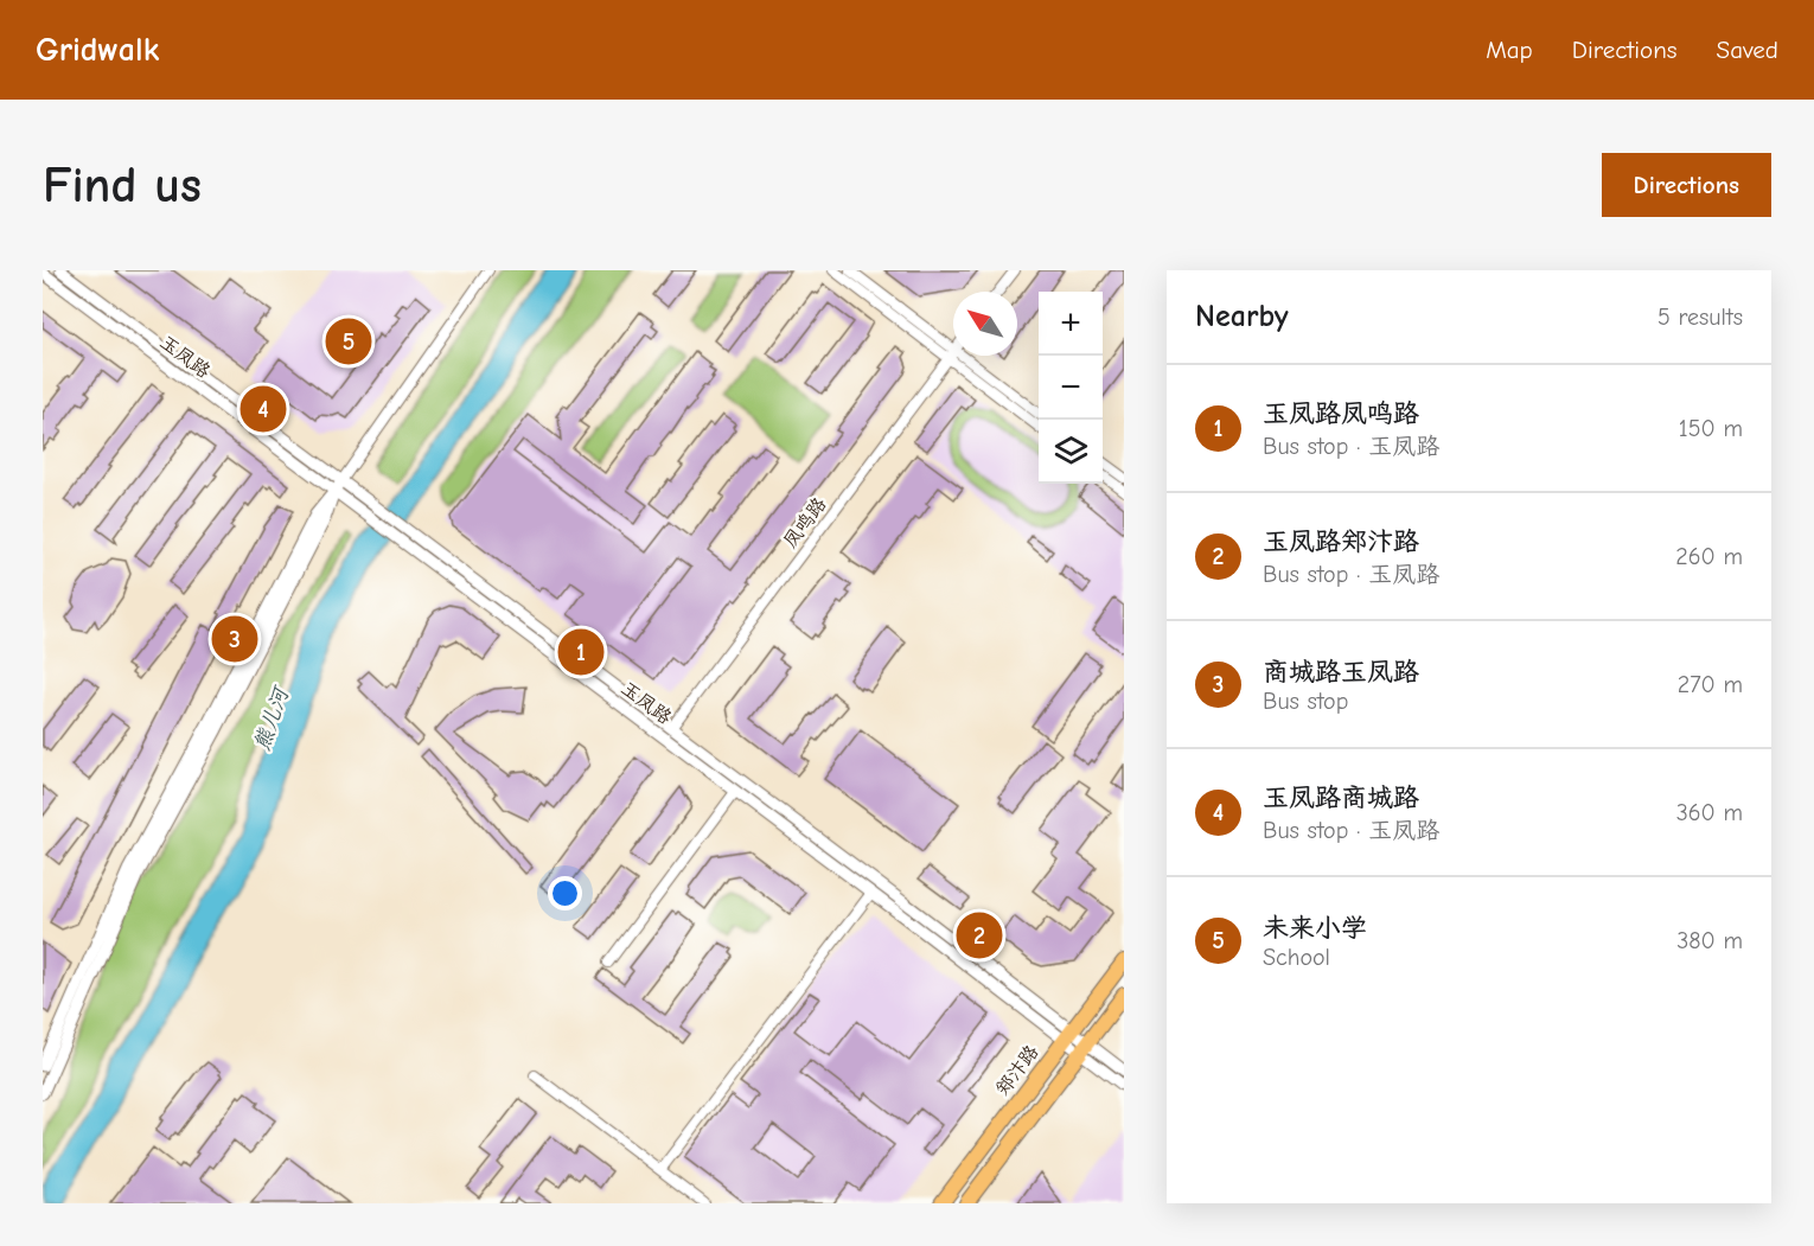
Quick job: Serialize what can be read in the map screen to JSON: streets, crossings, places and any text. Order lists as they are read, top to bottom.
{
  "streets": {
    "main road": ["郑汴路"],
    "street": ["玉凤路", "凤鸣路"]
  },
  "crossings": [
    ["玉凤路", "凤鸣路"],
    ["玉凤路", "郑汴路"]
  ],
  "water": ["熊儿河"],
  "north": "top left",
  "page": {
    "header": "Gridwalk",
    "nav": ["Map", "Directions", "Saved"],
    "buttons": "Directions",
    "title": "Find us",
    "heading": ["Nearby", "5 results"],
    "map_buttons": ["+", "−"],
    "pins": [
      "5",
      "4",
      "3",
      "1",
      "2"
    ],
    "list": [
      {
        "mark": "1",
        "name": "玉凤路凤鸣路",
        "note": "Bus stop · 玉凤路",
        "value": "150 m"
      },
      {
        "mark": "2",
        "name": "玉凤路郑汴路",
        "note": "Bus stop · 玉凤路",
        "value": "260 m"
      },
      {
        "mark": "3",
        "name": "商城路玉凤路",
        "note": "Bus stop",
        "value": "270 m"
      },
      {
        "mark": "4",
        "name": "玉凤路商城路",
        "note": "Bus stop · 玉凤路",
        "value": "360 m"
      },
      {
        "mark": "5",
        "name": "未来小学",
        "note": "School",
        "value": "380 m"
      }
    ]
  }
}
